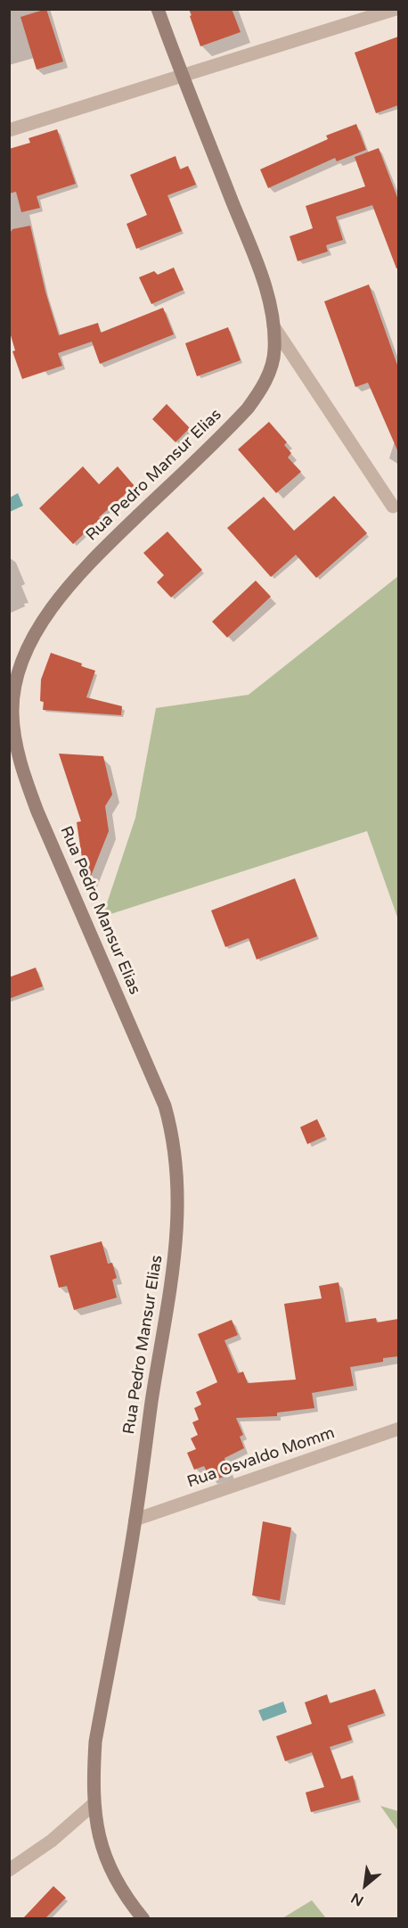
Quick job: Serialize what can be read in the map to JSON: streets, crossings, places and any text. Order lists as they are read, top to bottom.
{
  "streets": {
    "main road": ["Rua Pedro Mansur Elias"],
    "street": ["Rua Osvaldo Momm"]
  },
  "crossings": [
    ["Rua Pedro Mansur Elias", "Rua Osvaldo Momm"]
  ],
  "north": "bottom left"
}
